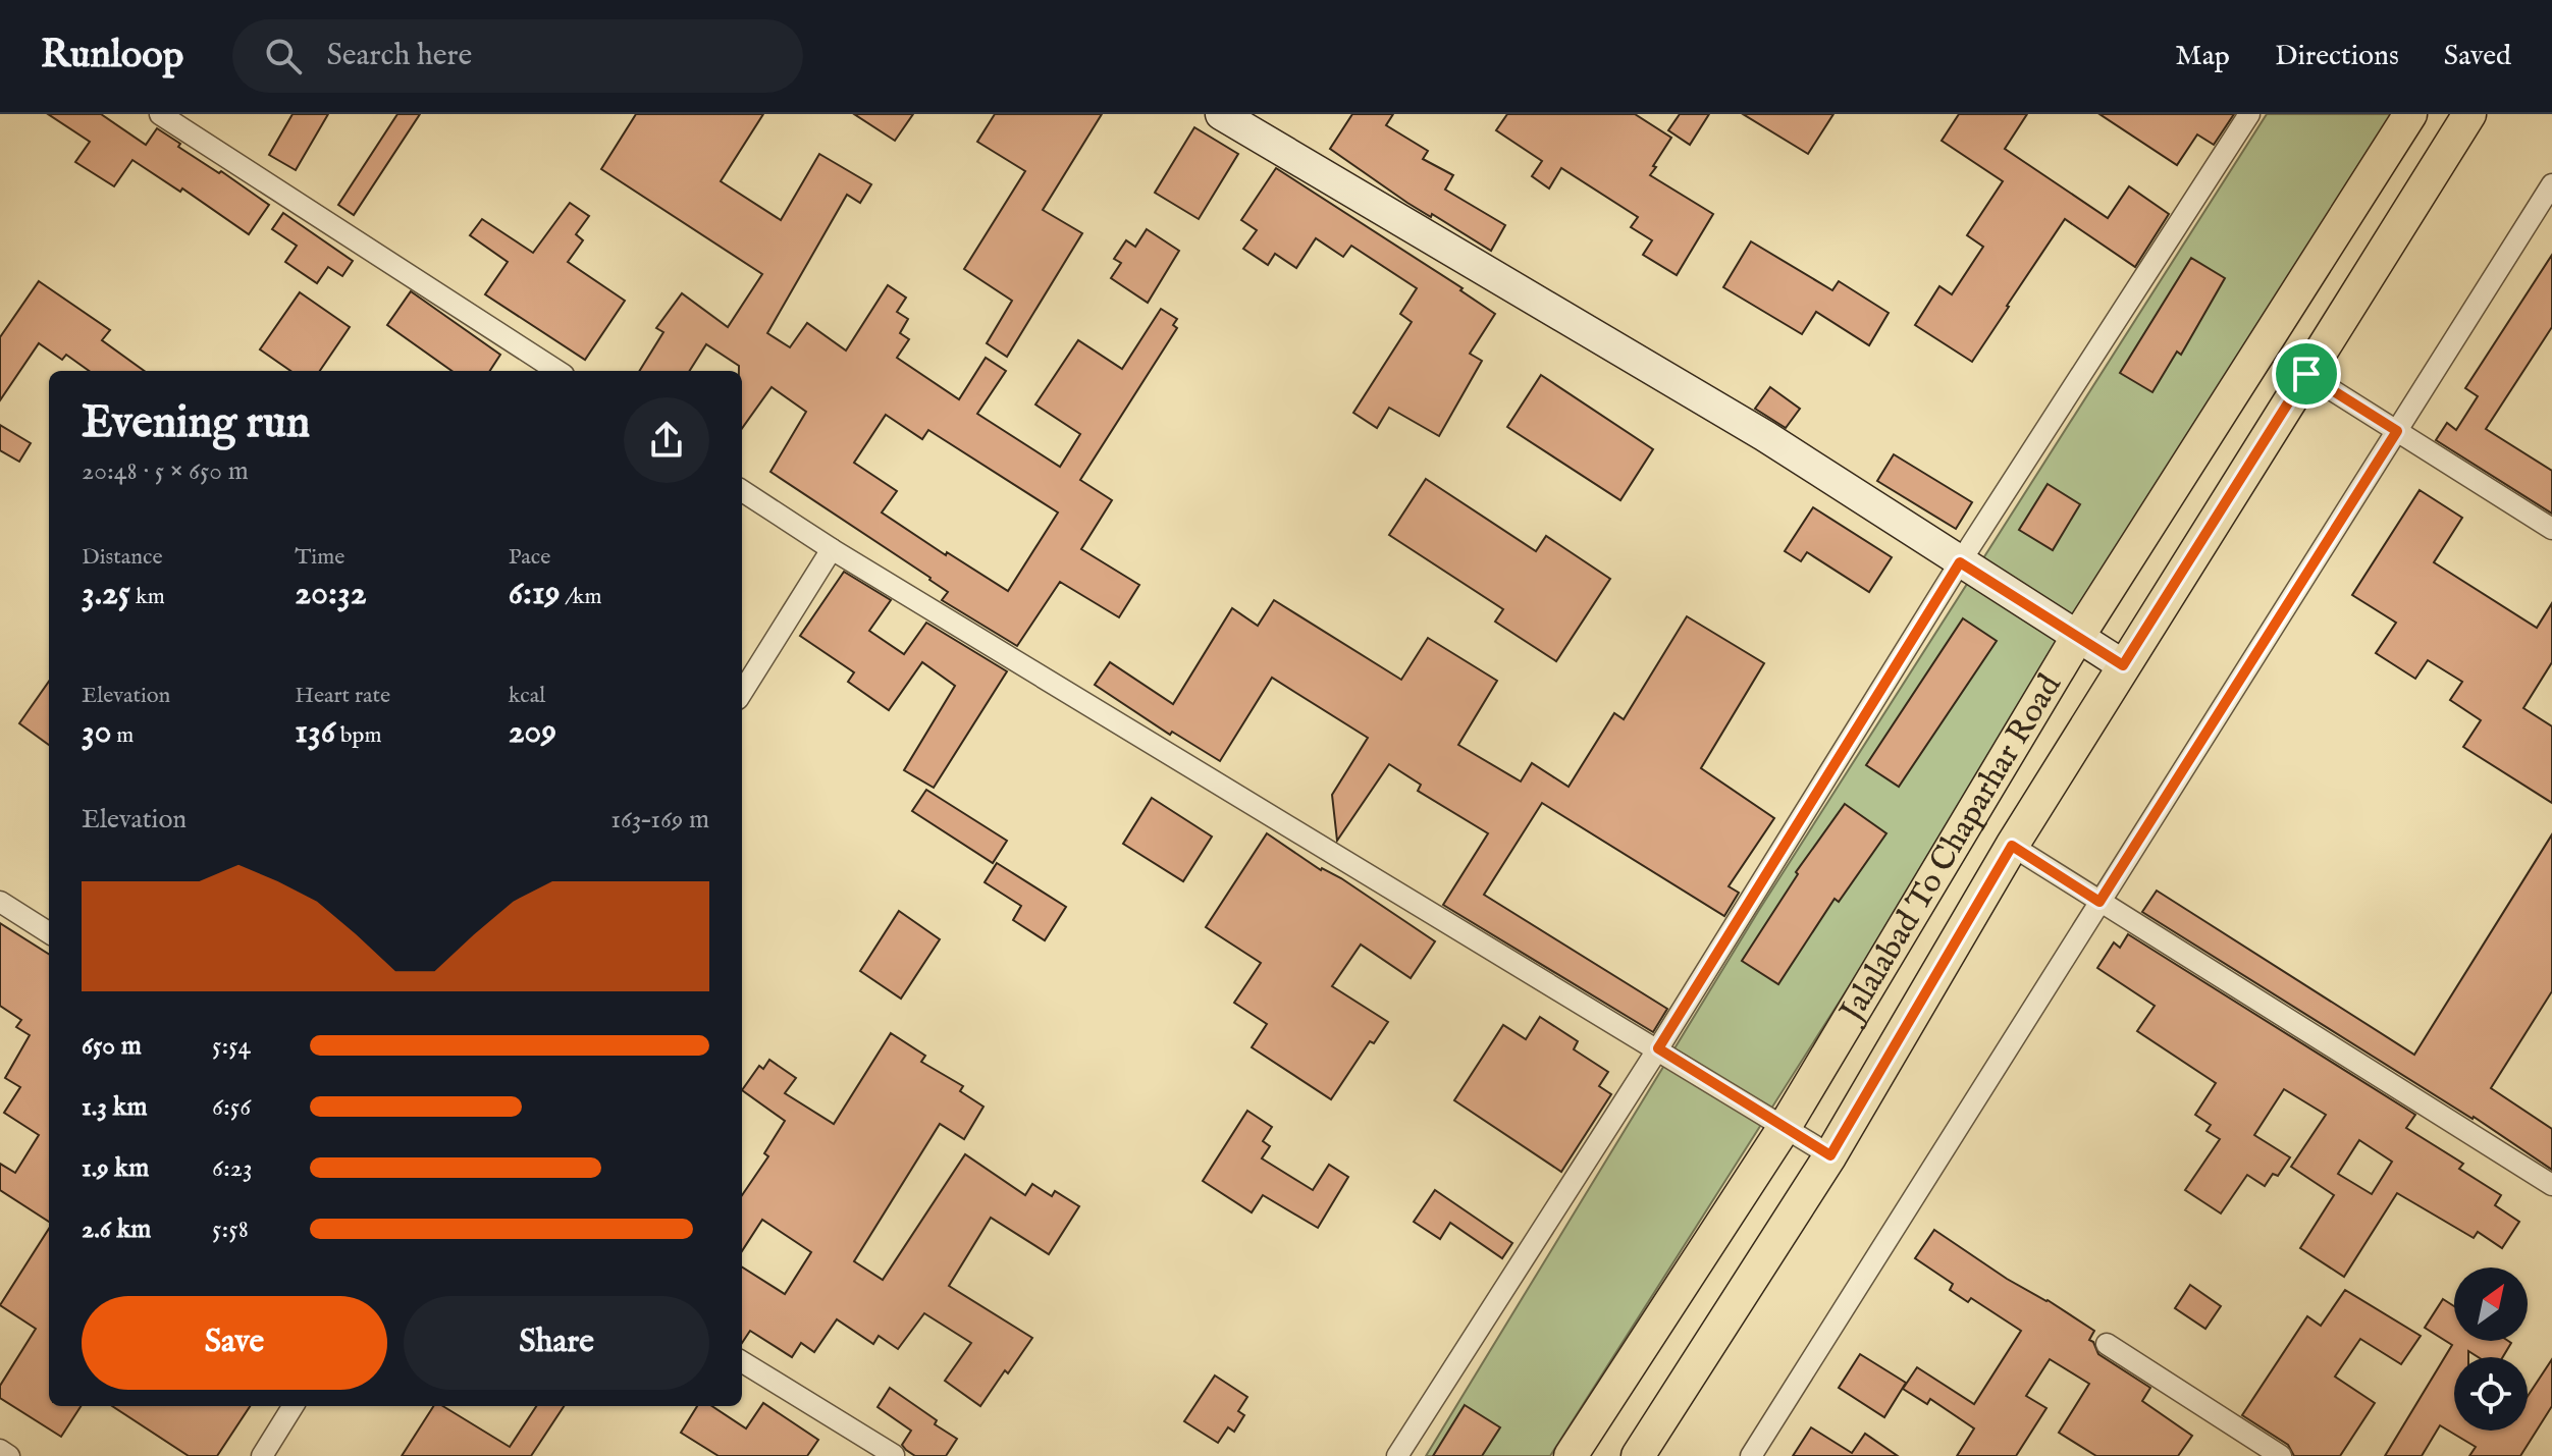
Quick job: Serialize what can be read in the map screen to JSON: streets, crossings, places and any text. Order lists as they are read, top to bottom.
{
  "streets": {
    "main road": ["Jalalabad To Chaparhar Road"]
  },
  "north": "top right",
  "page": {
    "header": "Runloop",
    "search": "Search here",
    "nav": ["Map", "Directions", "Saved"],
    "heading": ["Evening run", "20:48 · 5 × 650 m"],
    "stats": [
      ["Distance", "3.25 km"],
      ["Time", "20:32"],
      ["Pace", "6:19 /km"],
      ["Elevation", "30 m"],
      ["Heart rate", "136 bpm"],
      ["kcal", "209"]
    ],
    "chart": ["Elevation", "163–169 m"],
    "list": [
      {
        "name": "650 m",
        "note": "5:54"
      },
      {
        "name": "1.3 km",
        "note": "6:56"
      },
      {
        "name": "1.9 km",
        "note": "6:23"
      },
      {
        "name": "2.6 km",
        "note": "5:58"
      }
    ],
    "buttons": ["Save", "Share"]
  }
}
